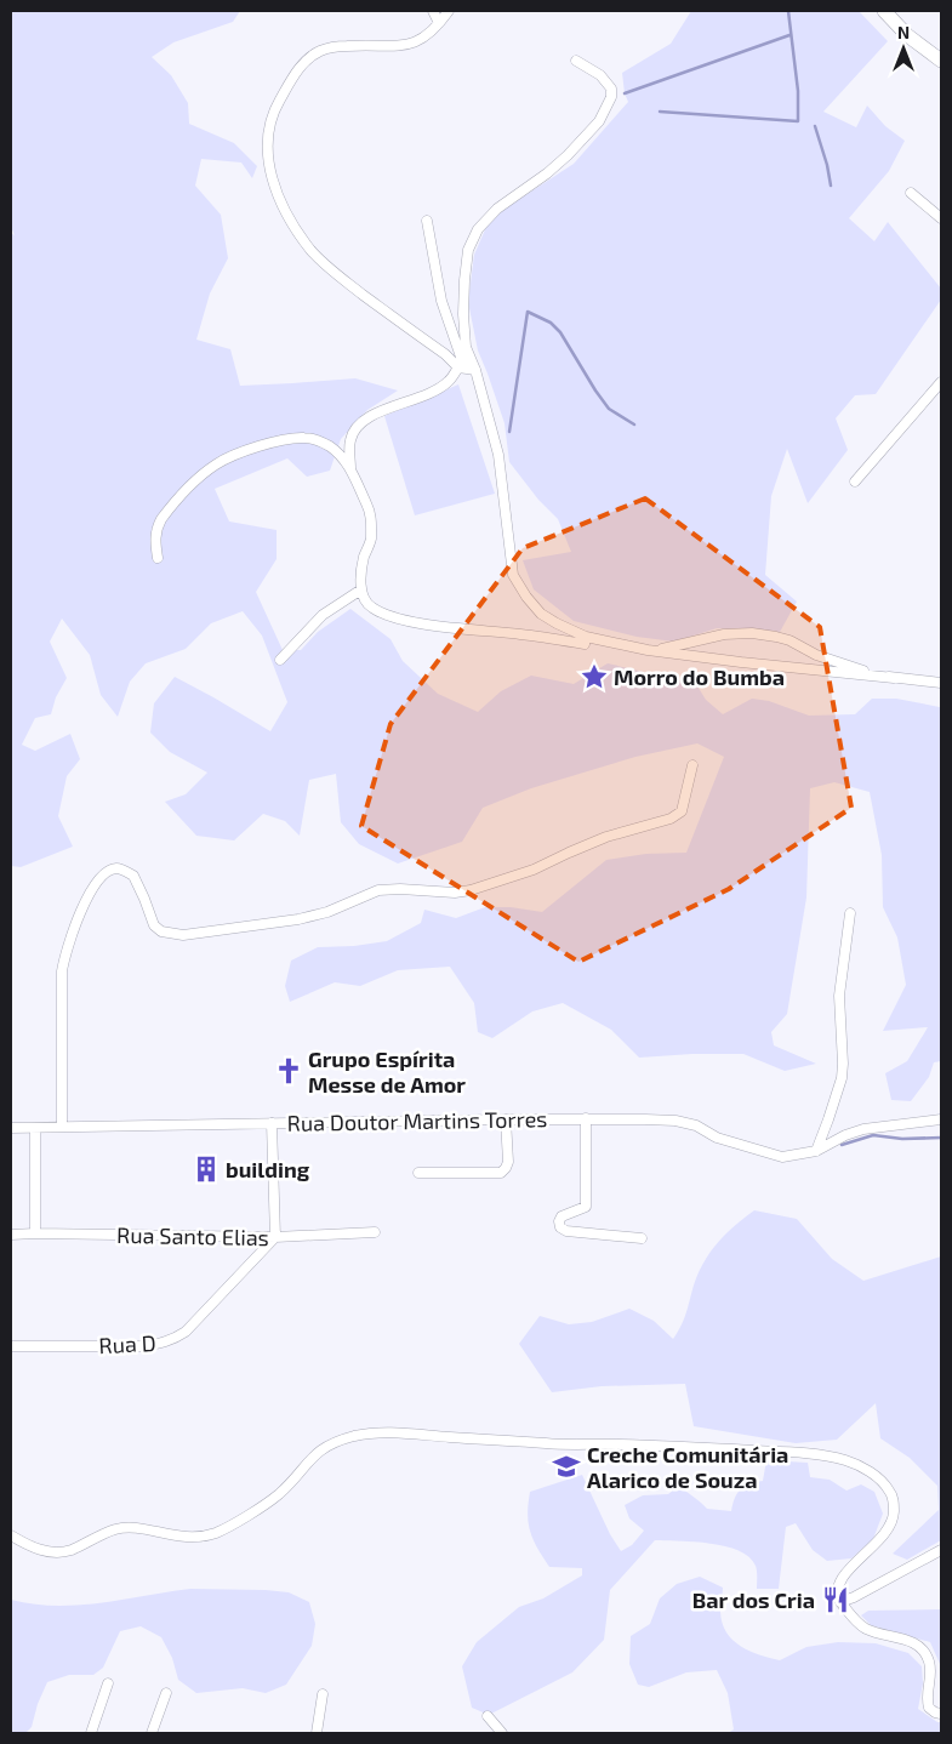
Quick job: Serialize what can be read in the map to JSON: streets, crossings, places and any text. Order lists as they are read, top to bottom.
{
  "streets": {
    "street": ["Rua Doutor Martins Torres", "Rua Santo Elias", "Rua D"]
  },
  "crossings": [
    ["Rua Santo Elias", "Rua D"]
  ],
  "places": {
    "place": ["Morro do Bumba"],
    "church": ["Grupo Espírita Messe de Amor"],
    "building": ["building"],
    "school or university": ["Creche Comunitária Alarico de Souza"],
    "restaurant": ["Bar dos Cria"]
  },
  "north": "top"
}
